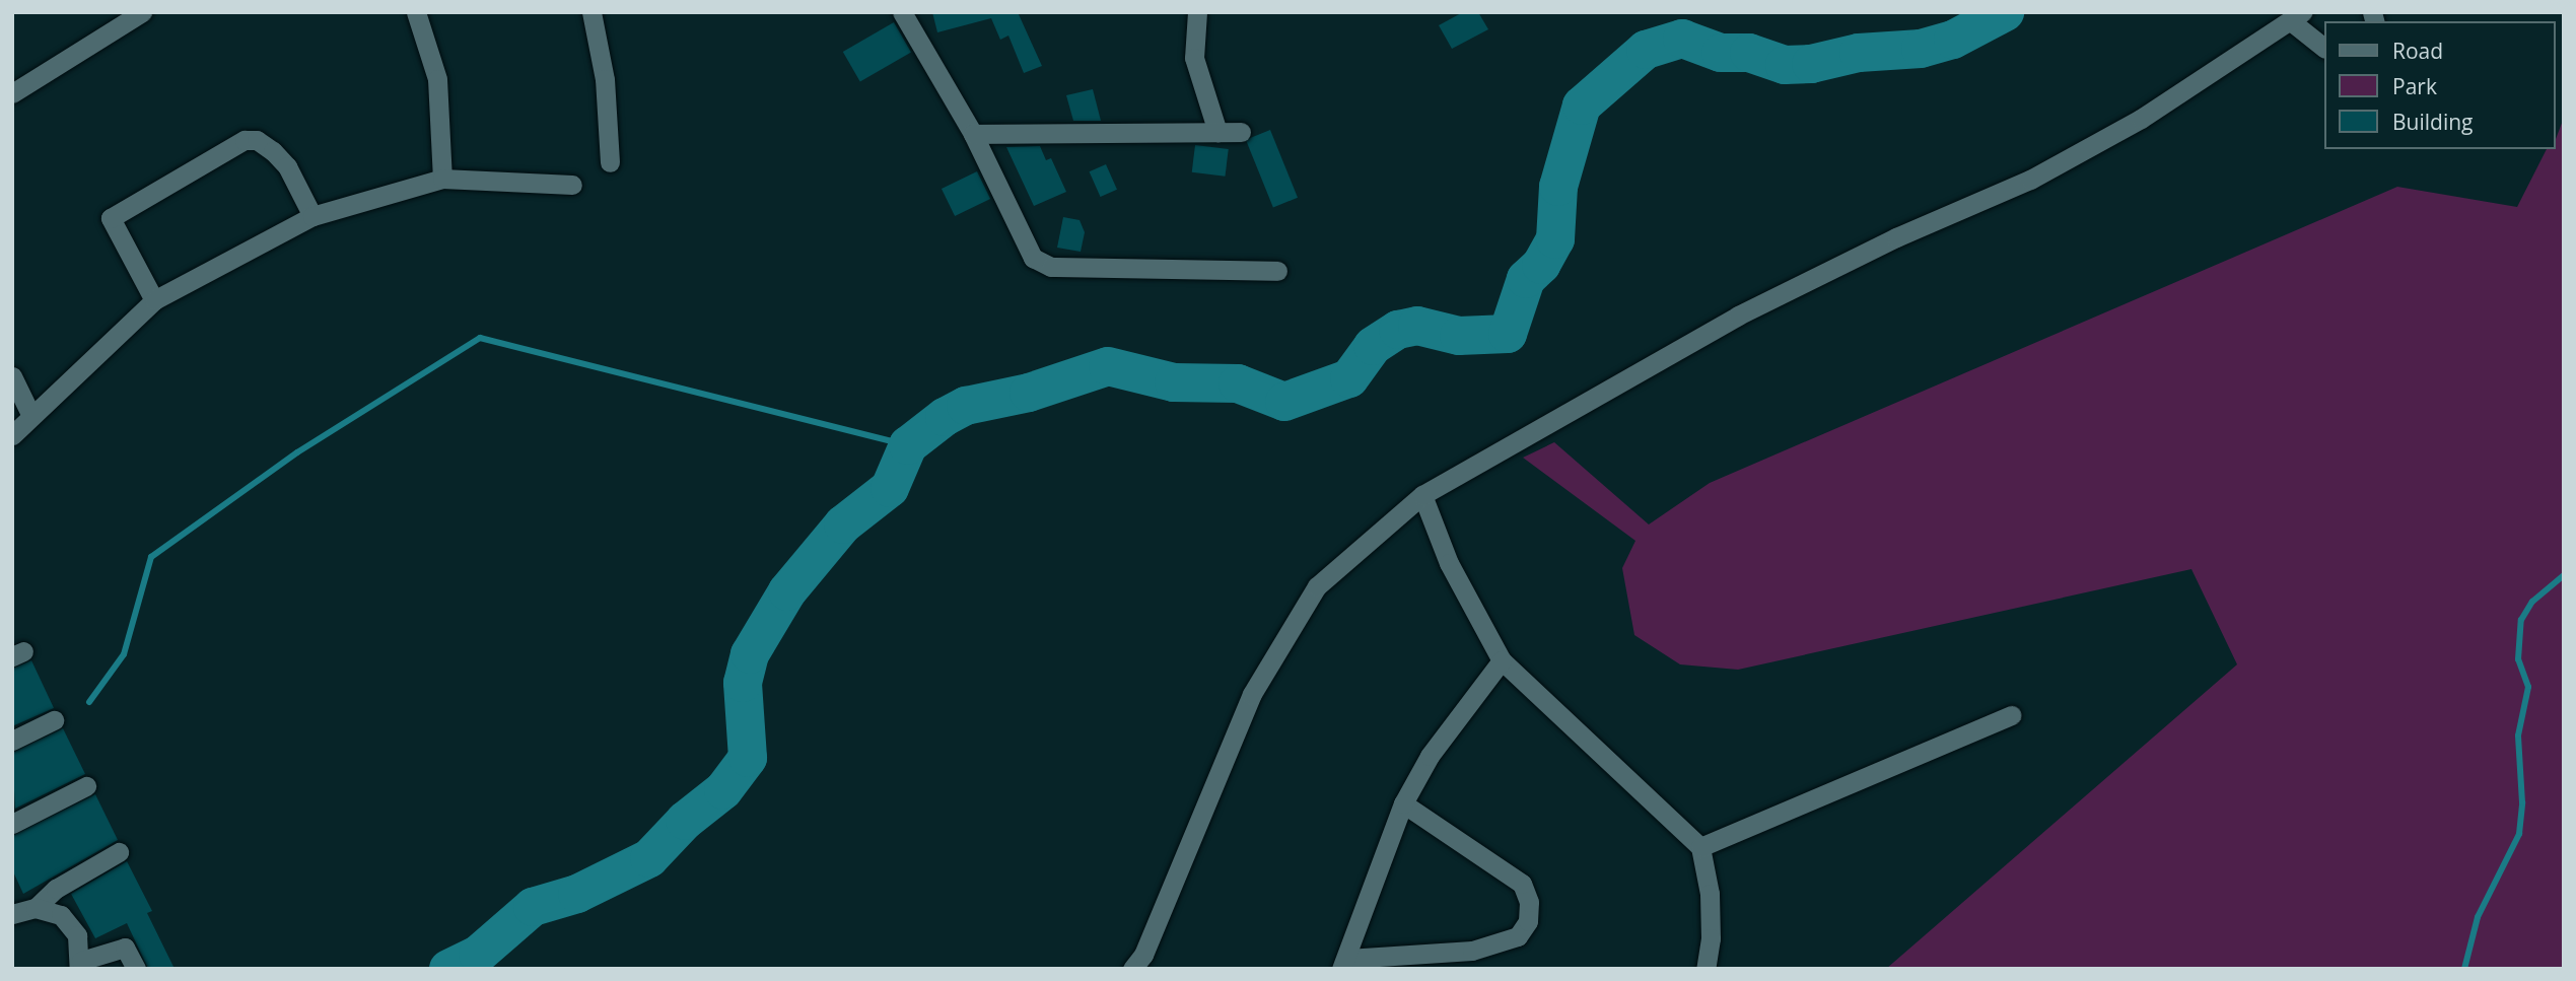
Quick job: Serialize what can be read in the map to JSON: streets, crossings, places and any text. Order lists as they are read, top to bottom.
{
  "legend": ["Road", "Park", "Building"]
}
